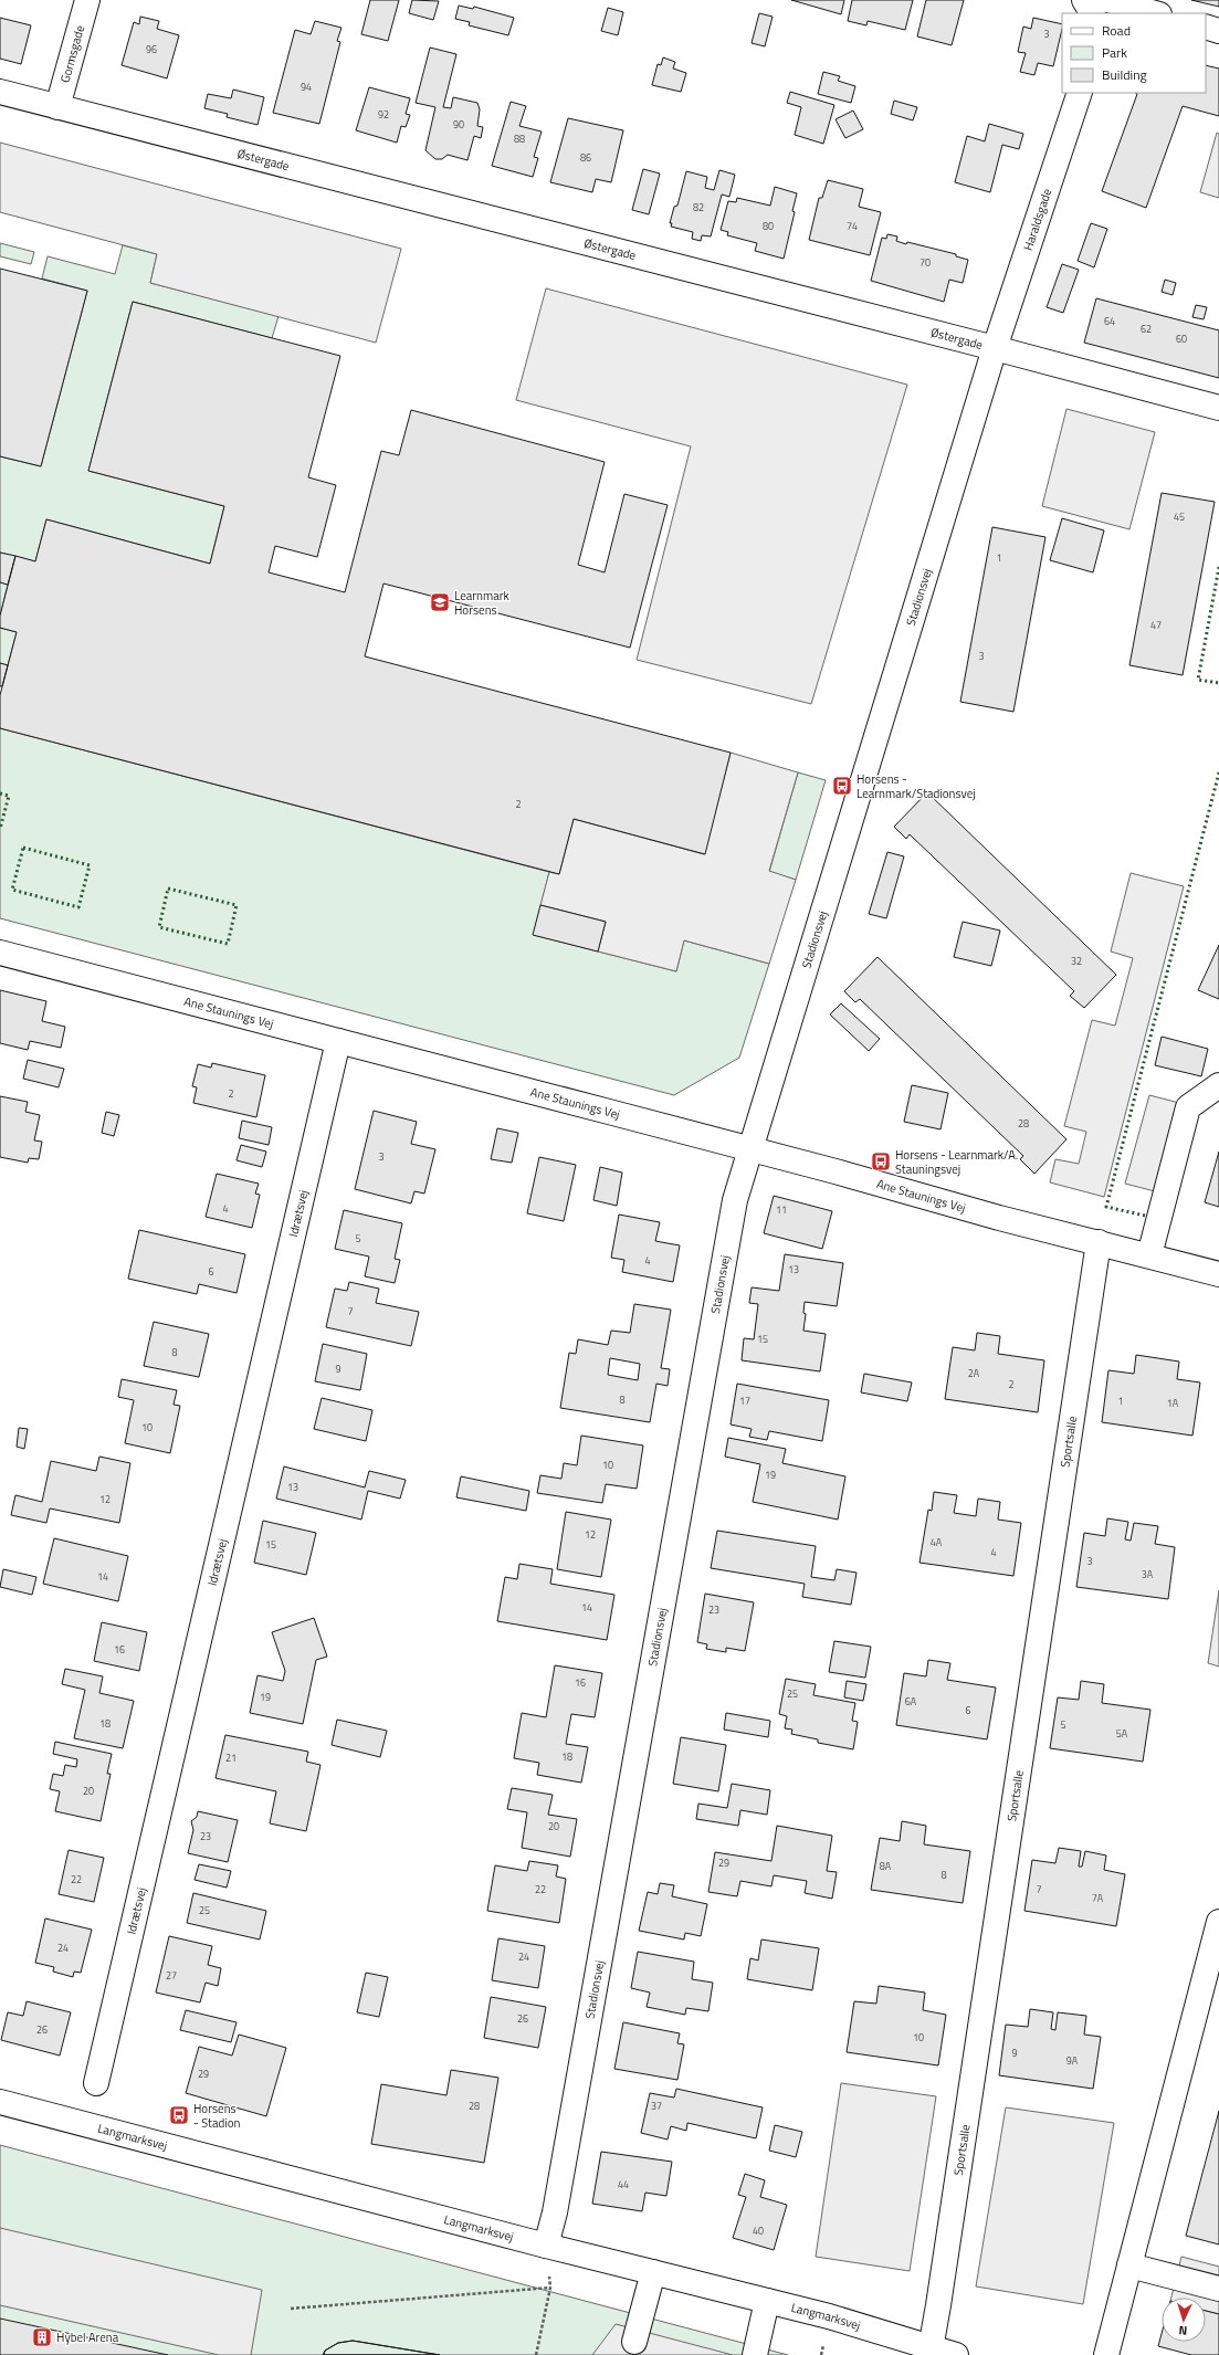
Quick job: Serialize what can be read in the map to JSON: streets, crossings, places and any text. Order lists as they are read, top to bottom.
{
  "streets": {
    "street": [
      "Gormsgade",
      "Østergade",
      "Haraldsgade",
      "Stadionsvej",
      "Ane Staunings Vej",
      "Idrætsvej",
      "Sportsalle",
      "Langmarksvej"
    ]
  },
  "crossings": [
    ["Gormsgade", "Østergade"],
    ["Østergade", "Haraldsgade"],
    ["Østergade", "Stadionsvej"],
    ["Haraldsgade", "Stadionsvej"],
    ["Stadionsvej", "Ane Staunings Vej"],
    ["Stadionsvej", "Langmarksvej"],
    ["Ane Staunings Vej", "Idrætsvej"],
    ["Ane Staunings Vej", "Sportsalle"],
    ["Sportsalle", "Langmarksvej"]
  ],
  "places": {
    "school or university": ["Learnmark Horsens"],
    "bus stop": ["Horsens - Learnmark/Stadionsvej", "Horsens - Learnmark/A. Stauningsvej", "Horsens - Stadion"],
    "building": ["Hybel Arena"]
  },
  "house_numbers": [
    "3",
    "96",
    "94",
    "92",
    "90",
    "88",
    "86",
    "82",
    "80",
    "74",
    "70",
    "64",
    "62",
    "60",
    "45",
    "1",
    "47",
    "3",
    "2",
    "32",
    "2",
    "28",
    "3",
    "4",
    "11",
    "5",
    "4",
    "13",
    "6",
    "7",
    "15",
    "8",
    "9",
    "2A",
    "2",
    "8",
    "17",
    "1",
    "1A",
    "10",
    "10",
    "19",
    "13",
    "12",
    "12",
    "4A",
    "15",
    "4",
    "3",
    "3A",
    "14",
    "14",
    "23",
    "16",
    "16",
    "25",
    "19",
    "6A",
    "6",
    "18",
    "5",
    "5A",
    "18",
    "21",
    "20",
    "20",
    "23",
    "29",
    "8A",
    "8",
    "22",
    "22",
    "7",
    "7A",
    "25",
    "24",
    "24",
    "27",
    "26",
    "26",
    "10",
    "9",
    "9A",
    "29",
    "28",
    "37",
    "44",
    "40"
  ],
  "legend": ["Road", "Park", "Building"],
  "north": "bottom"
}
